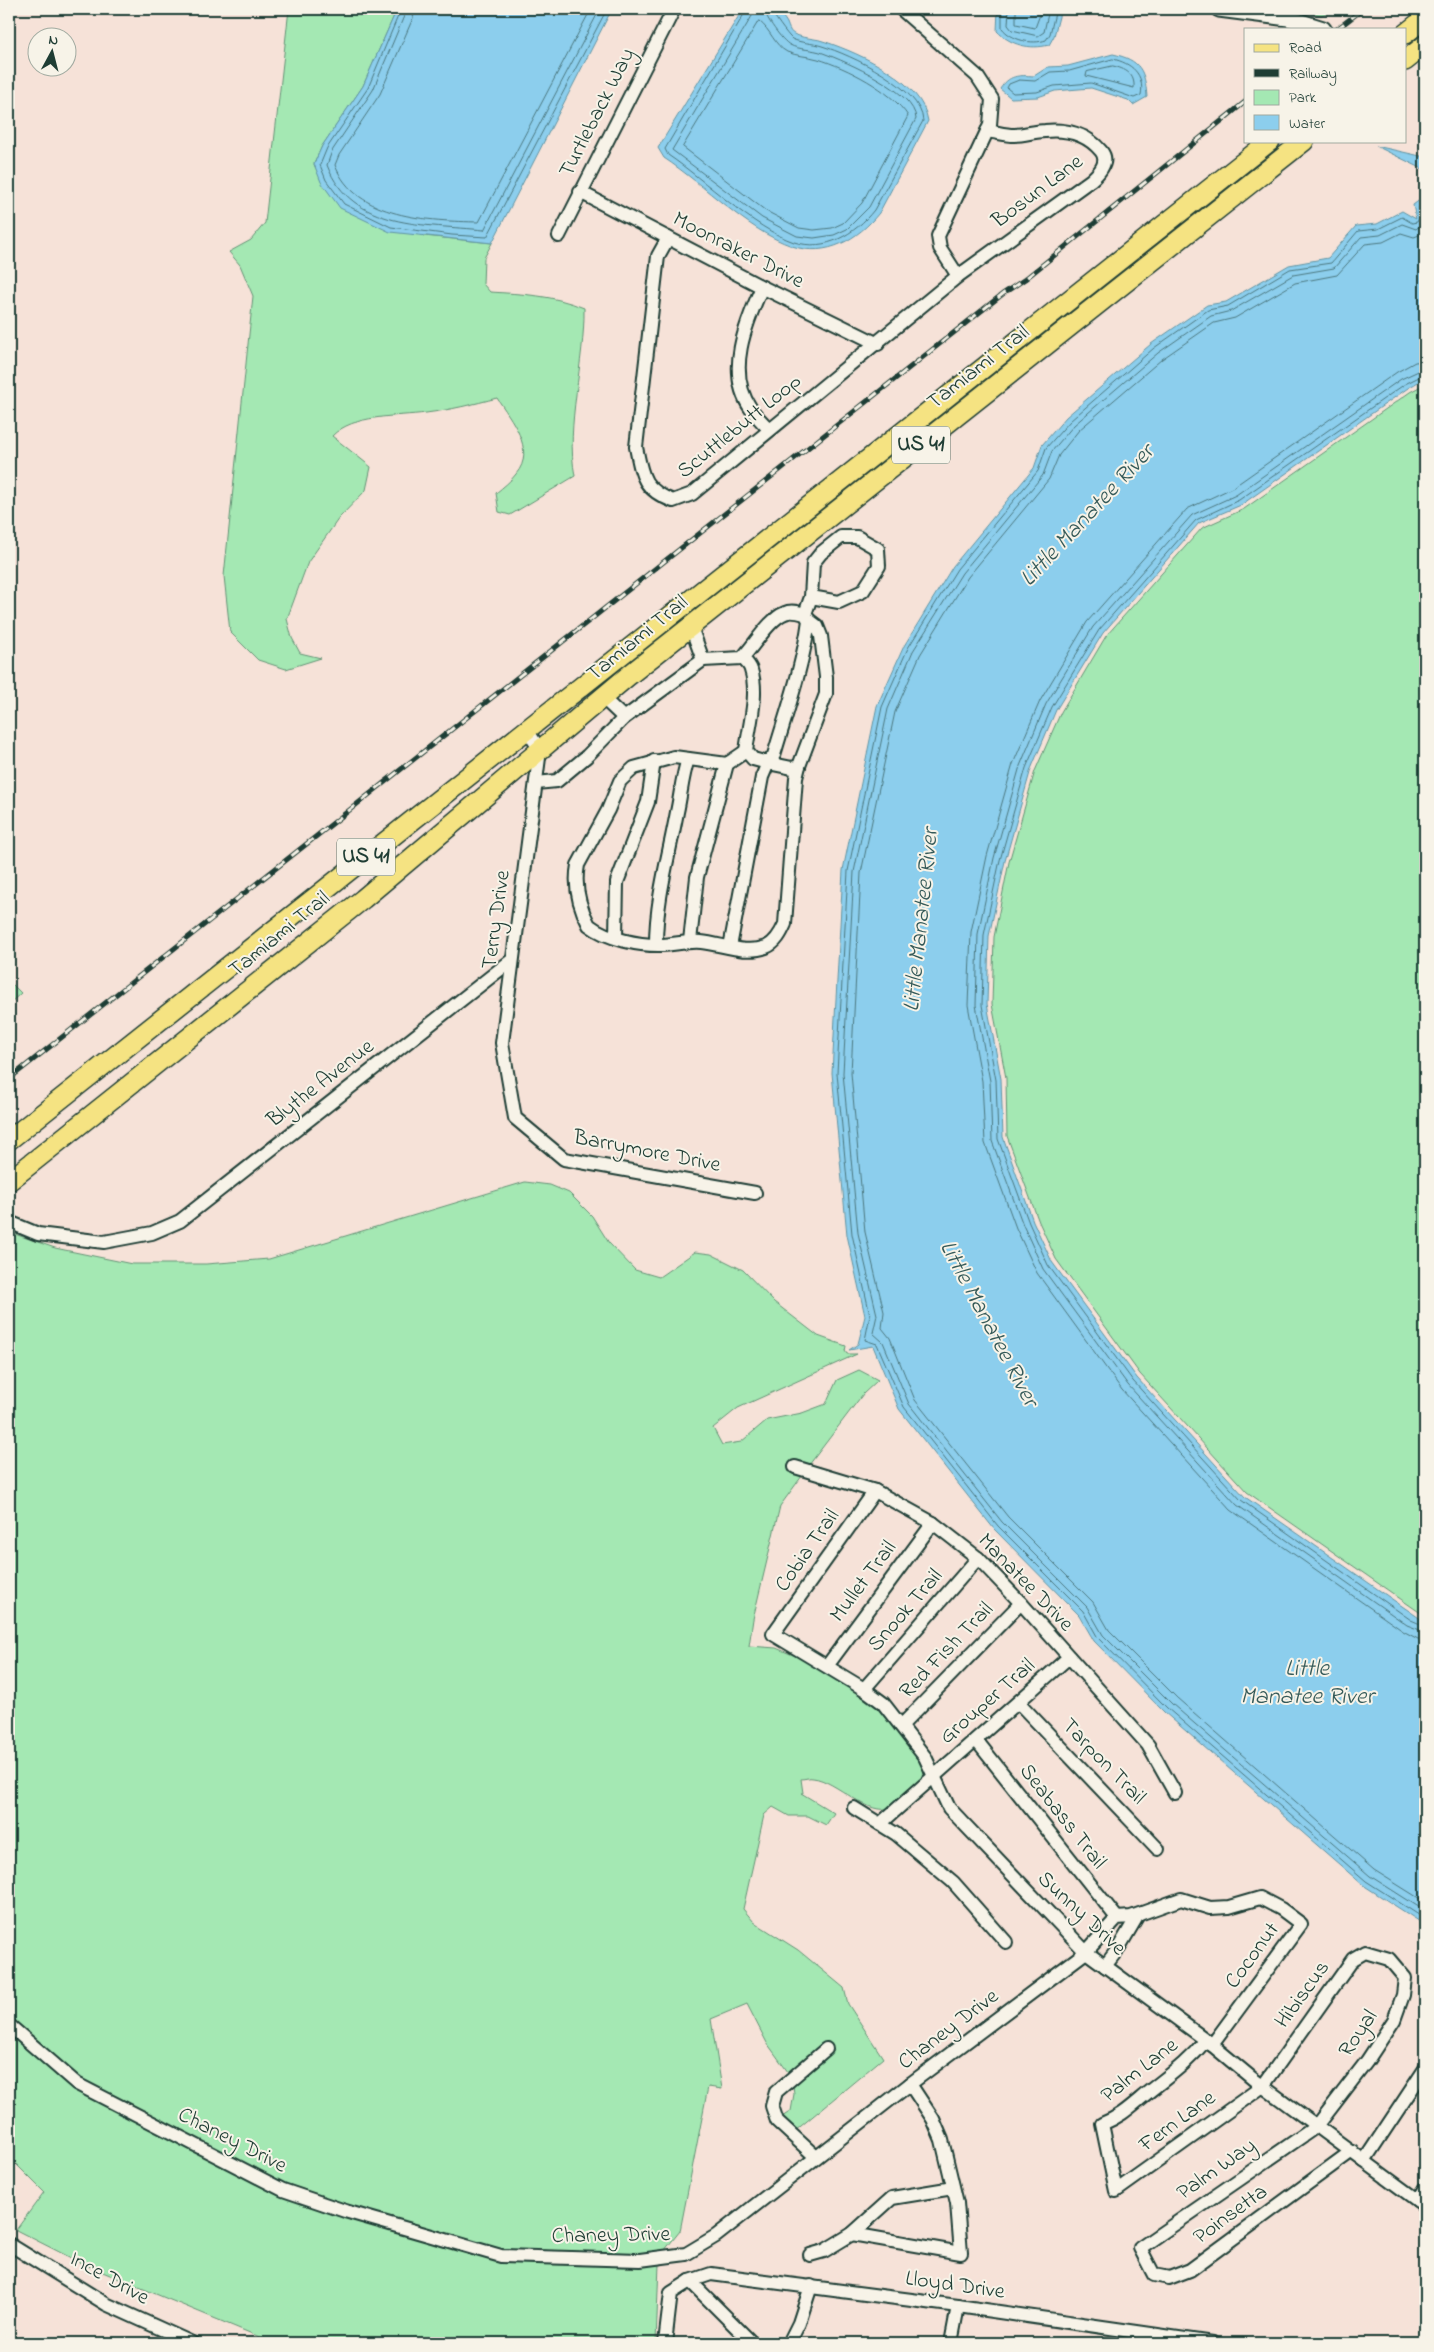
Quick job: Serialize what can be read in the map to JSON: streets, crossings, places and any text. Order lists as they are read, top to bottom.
{
  "streets": {
    "main road": ["Tamiami Trail", "US 41"],
    "street": [
      "Turtleback Way",
      "Bosun Lane",
      "Moonraker Drive",
      "Scuttlebutt Loop",
      "Terry Drive",
      "Blythe Avenue",
      "Barrymore Drive",
      "Cobia Trail",
      "Mullet Trail",
      "Manatee Drive",
      "Snook Trail",
      "Red Fish Trail",
      "Grouper Trail",
      "Tarpon Trail",
      "Seabass Trail",
      "Sunny Drive",
      "Coconut",
      "Hibiscus",
      "Chaney Drive",
      "Royal",
      "Palm Lane",
      "Fern Lane",
      "Palm Way",
      "Poinsetta",
      "Ince Drive",
      "Lloyd Drive"
    ]
  },
  "crossings": [
    ["Turtleback Way", "Moonraker Drive"],
    ["Bosun Lane", "Scuttlebutt Loop"],
    ["Moonraker Drive", "Scuttlebutt Loop"],
    ["Tamiami Trail", "Terry Drive"],
    ["Terry Drive", "Blythe Avenue"],
    ["Terry Drive", "Barrymore Drive"],
    ["Cobia Trail", "Manatee Drive"],
    ["Cobia Trail", "Sunny Drive"],
    ["Mullet Trail", "Manatee Drive"],
    ["Mullet Trail", "Sunny Drive"],
    ["Manatee Drive", "Snook Trail"],
    ["Manatee Drive", "Red Fish Trail"],
    ["Manatee Drive", "Grouper Trail"],
    ["Snook Trail", "Sunny Drive"],
    ["Red Fish Trail", "Sunny Drive"],
    ["Grouper Trail", "Tarpon Trail"],
    ["Grouper Trail", "Seabass Trail"],
    ["Grouper Trail", "Sunny Drive"],
    ["Seabass Trail", "Chaney Drive"],
    ["Sunny Drive", "Coconut"],
    ["Sunny Drive", "Hibiscus"],
    ["Sunny Drive", "Chaney Drive"],
    ["Sunny Drive", "Royal"],
    ["Sunny Drive", "Palm Lane"],
    ["Sunny Drive", "Fern Lane"],
    ["Sunny Drive", "Palm Way"],
    ["Sunny Drive", "Poinsetta"],
    ["Coconut", "Palm Lane"],
    ["Hibiscus", "Royal"],
    ["Hibiscus", "Fern Lane"],
    ["Royal", "Palm Way"],
    ["Palm Lane", "Fern Lane"],
    ["Palm Way", "Poinsetta"]
  ],
  "water": ["Little Manatee River"],
  "legend": [
    "Road",
    "Railway",
    "Park",
    "Water"
  ],
  "north": "top"
}
